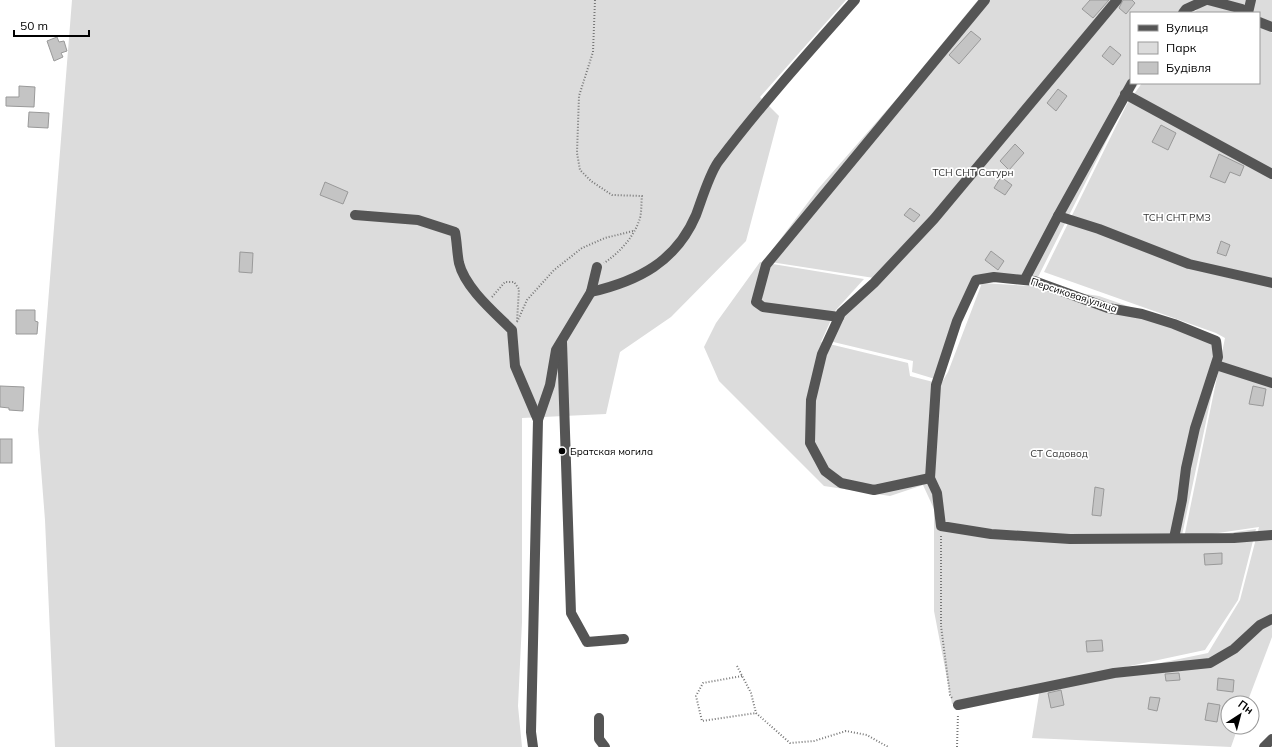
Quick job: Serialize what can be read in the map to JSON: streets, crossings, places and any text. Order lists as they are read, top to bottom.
{
  "streets": {
    "street": ["Персиковая улица"]
  },
  "parks": ["ТСН СНТ Сатурн", "ТСН СНТ РМЗ", "СТ Садовод"],
  "places": ["Братская могила"],
  "legend": ["Вулиця", "Парк", "Будівля"],
  "scale_bar": "50 m",
  "north": "top right"
}
